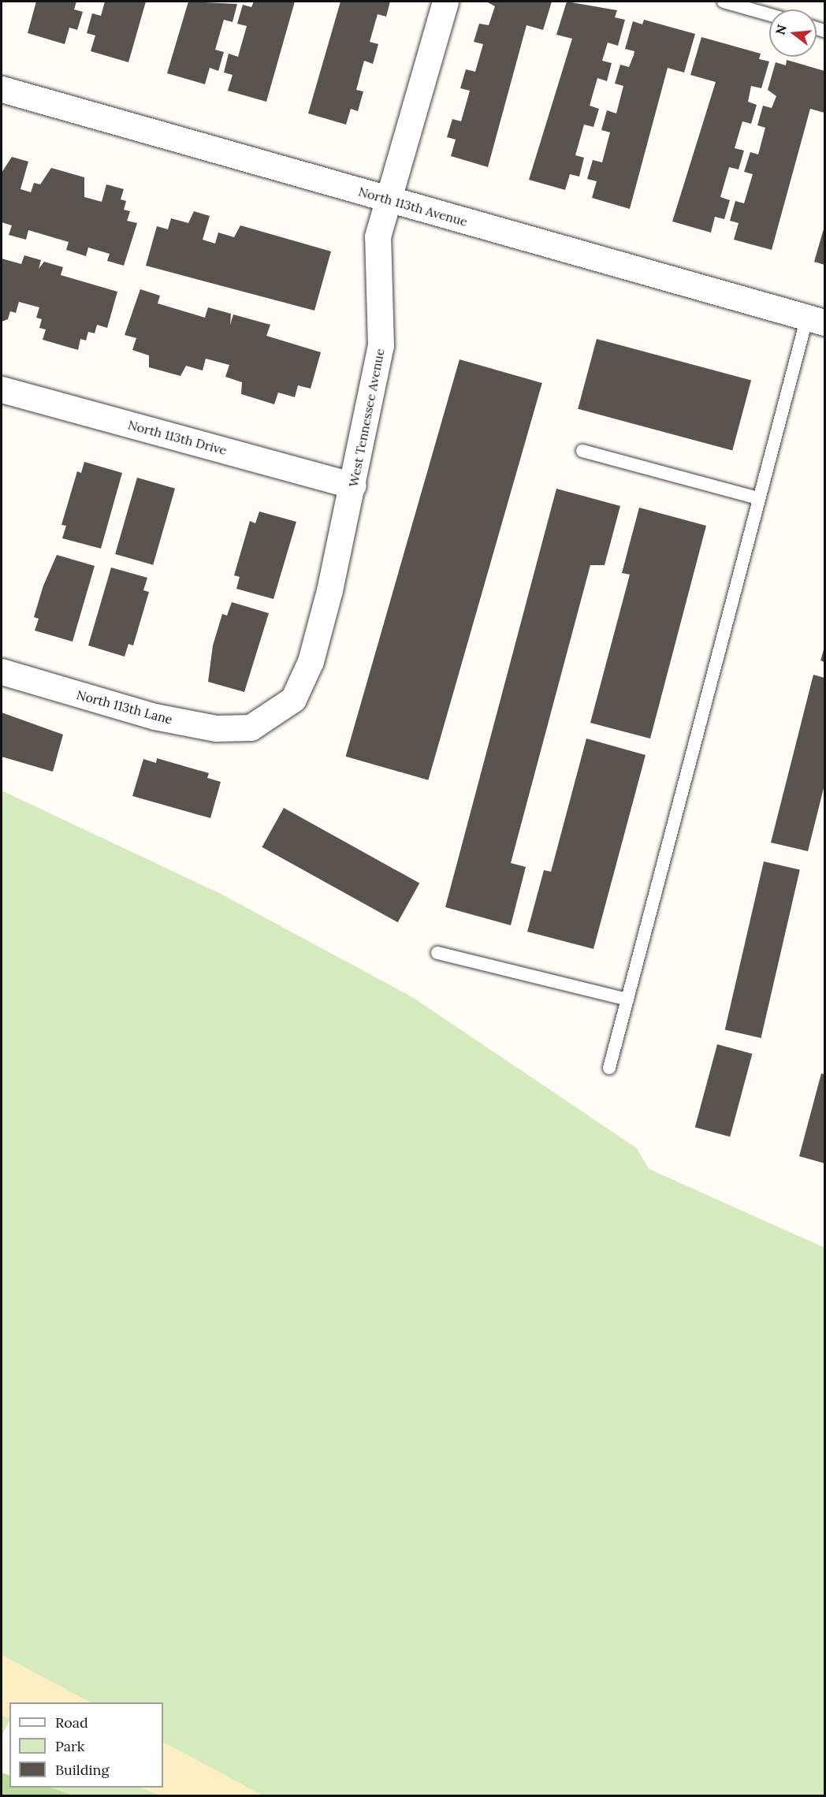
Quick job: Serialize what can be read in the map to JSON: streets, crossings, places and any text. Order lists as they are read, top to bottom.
{
  "streets": {
    "street": [
      "North 113th Avenue",
      "West Tennessee Avenue",
      "North 113th Drive",
      "North 113th Lane"
    ]
  },
  "crossings": [
    ["North 113th Avenue", "West Tennessee Avenue"],
    ["West Tennessee Avenue", "North 113th Drive"],
    ["West Tennessee Avenue", "North 113th Lane"]
  ],
  "legend": ["Road", "Park", "Building"],
  "north": "left"
}
